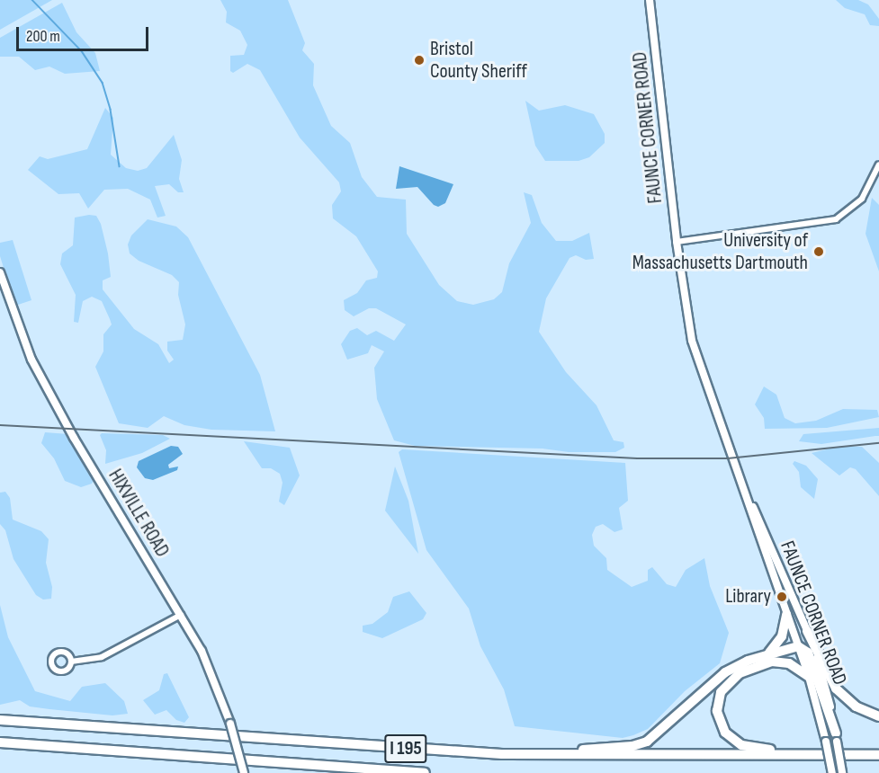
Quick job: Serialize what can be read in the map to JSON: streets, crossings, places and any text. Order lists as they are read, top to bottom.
{
  "streets": {
    "highway": ["I 195"],
    "main road": ["FAUNCE CORNER ROAD", "HIXVILLE ROAD"]
  },
  "places": ["Bristol County Sheriff", "University of Massachusetts Dartmouth", "Library"],
  "scale_bar": "200 m"
}
